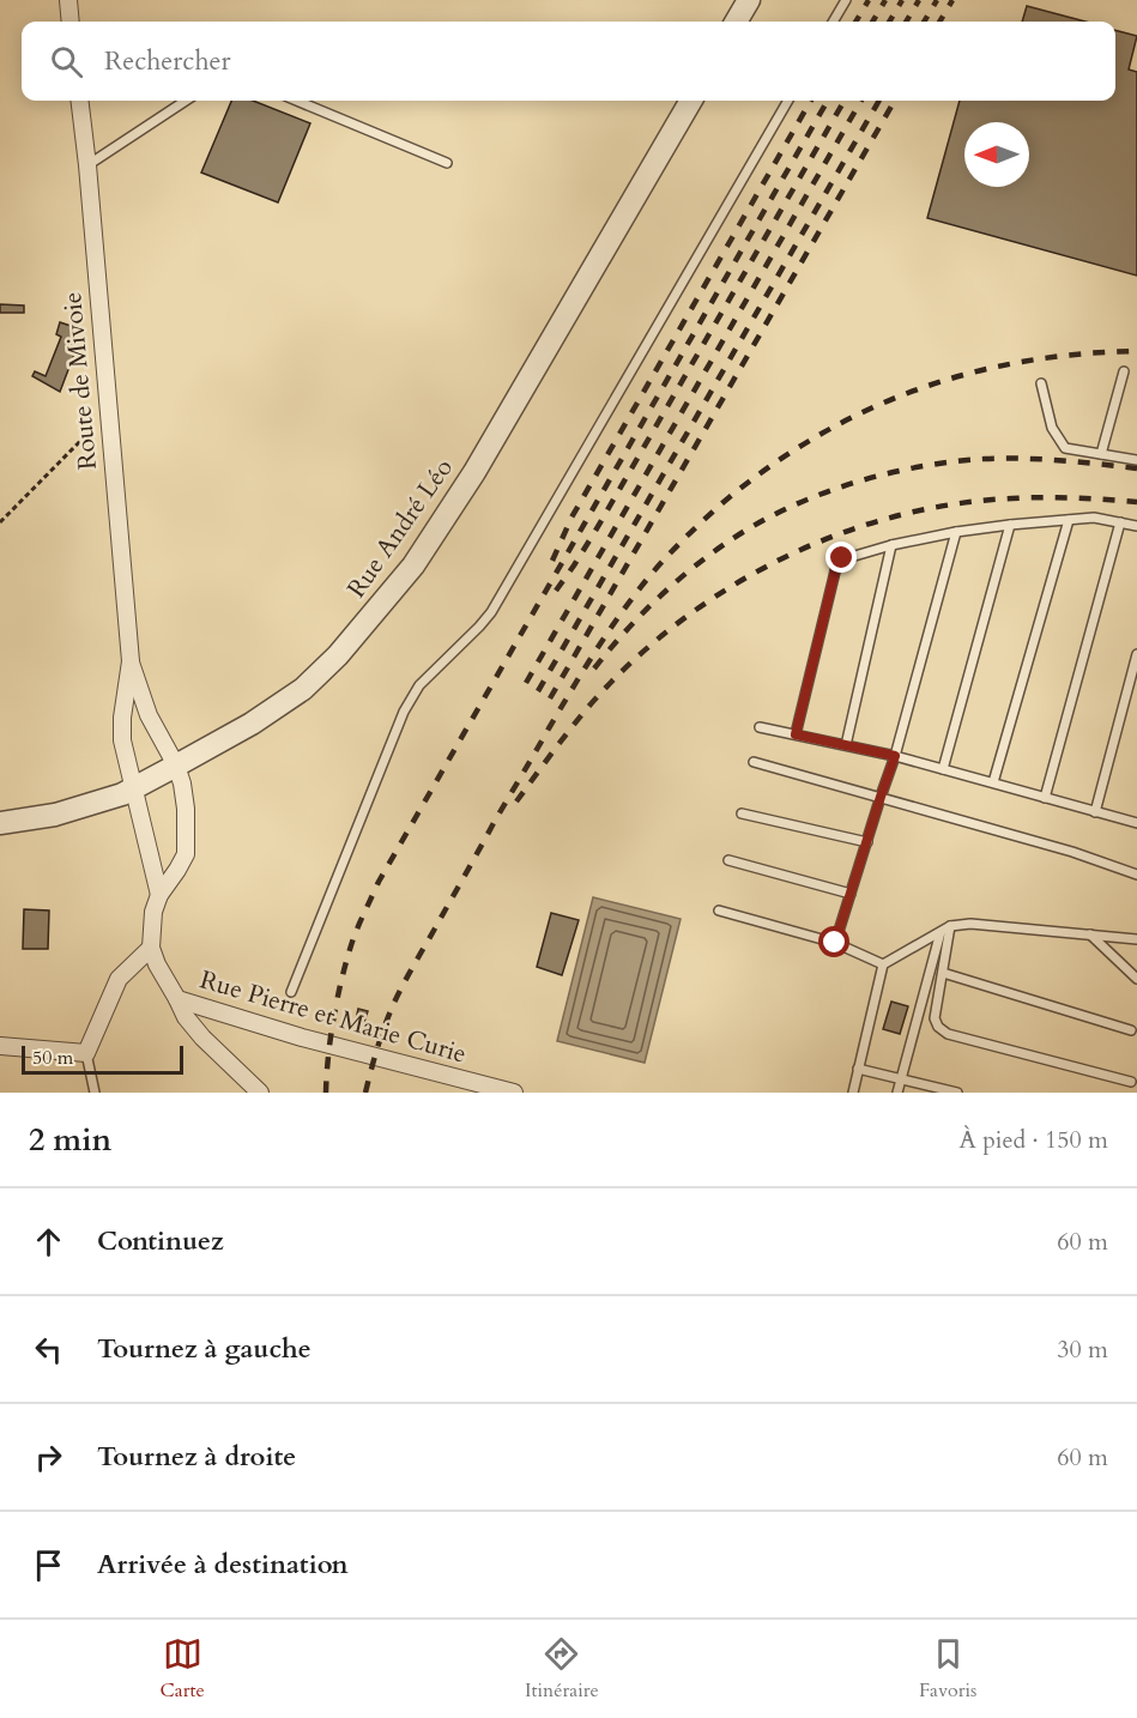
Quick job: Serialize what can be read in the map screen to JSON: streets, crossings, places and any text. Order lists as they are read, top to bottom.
{
  "streets": {
    "street": ["Route de Mivoie", "Rue André Léo", "Rue Pierre et Marie Curie"]
  },
  "crossings": [
    ["Route de Mivoie", "Rue André Léo"]
  ],
  "scale_bar": "50 m",
  "north": "left",
  "page": {
    "search": "Rechercher",
    "scale": "50 m",
    "heading": ["2 min", "À pied · 150 m"],
    "list": [
      ["Continuez", "60 m"],
      ["Tournez à gauche", "30 m"],
      ["Tournez à droite", "60 m"],
      "Arrivée à destination"
    ],
    "nav": ["Carte", "Itinéraire", "Favoris"]
  }
}
